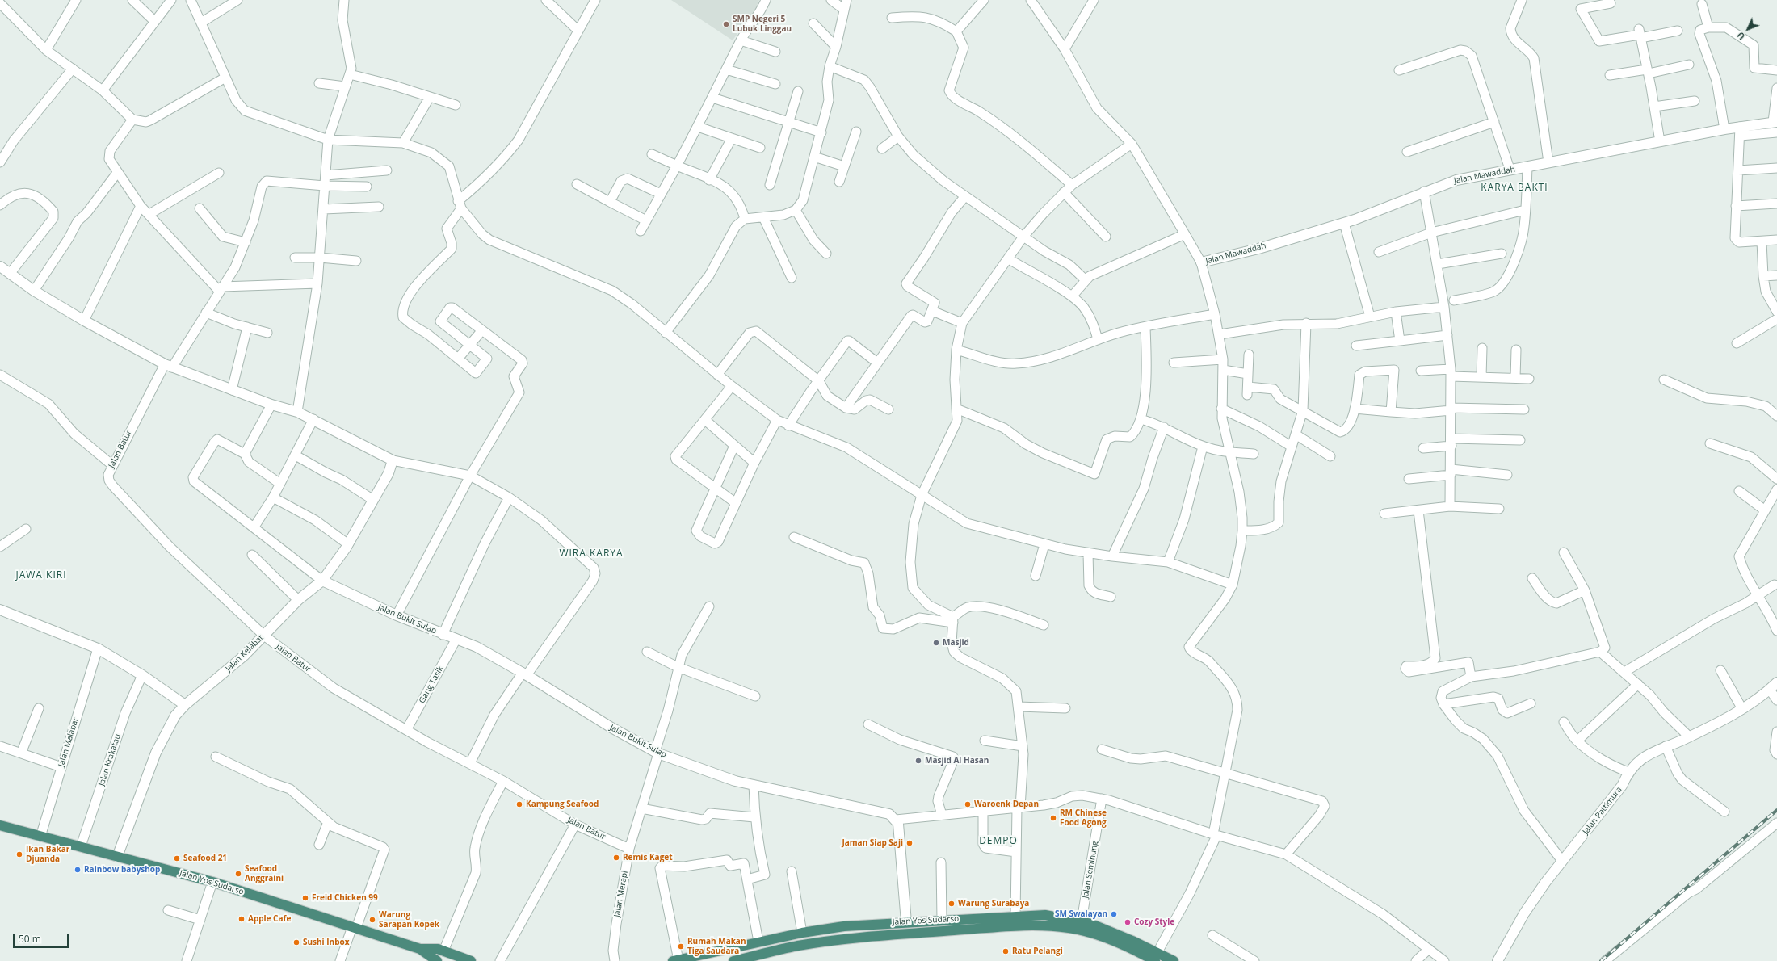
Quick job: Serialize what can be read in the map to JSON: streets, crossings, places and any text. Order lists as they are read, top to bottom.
{
  "streets": {
    "highway": ["Jalan Yos Sudarso"],
    "street": [
      "Jalan Mawaddah",
      "Jalan Batur",
      "Jalan Bukit Sulap",
      "Jalan Kelabat",
      "Gang Tasik",
      "Jalan Malabar",
      "Jalan Krakatau",
      "Jalan Pattimura",
      "Jalan Seminung",
      "Jalan Merapi"
    ]
  },
  "crossings": [
    ["Jalan Batur", "Jalan Kelabat"],
    ["Jalan Batur", "Gang Tasik"],
    ["Jalan Batur", "Jalan Merapi"],
    ["Jalan Bukit Sulap", "Jalan Kelabat"],
    ["Jalan Bukit Sulap", "Gang Tasik"],
    ["Jalan Bukit Sulap", "Jalan Merapi"],
    ["Jalan Kelabat", "Jalan Yos Sudarso"],
    ["Jalan Malabar", "Jalan Yos Sudarso"],
    ["Jalan Krakatau", "Jalan Yos Sudarso"],
    ["Jalan Seminung", "Jalan Yos Sudarso"]
  ],
  "districts": [
    "KARYA BAKTI",
    "WIRA KARYA",
    "JAWA KIRI",
    "DEMPO"
  ],
  "places": [
    "SMP Negeri 5 Lubuk Linggau",
    "Masjid",
    "Masjid Al Hasan",
    "Kampung Seafood",
    "Waroenk Depan",
    "RM Chinese Food Agong",
    "Jaman Siap Saji",
    "Ikan Bakar Djuanda",
    "Remis Kaget",
    "Seafood 21",
    "Rainbow babyshop",
    "Seafood Anggraini",
    "Freid Chicken 99",
    "Warung Surabaya",
    "SM Swalayan",
    "Apple Cafe",
    "Warung Sarapan Kopek",
    "Cozy Style",
    "Sushi Inbox",
    "Rumah Makan Tiga Saudara",
    "Ratu Pelangi"
  ],
  "scale_bar": "50 m",
  "north": "bottom left"
}
